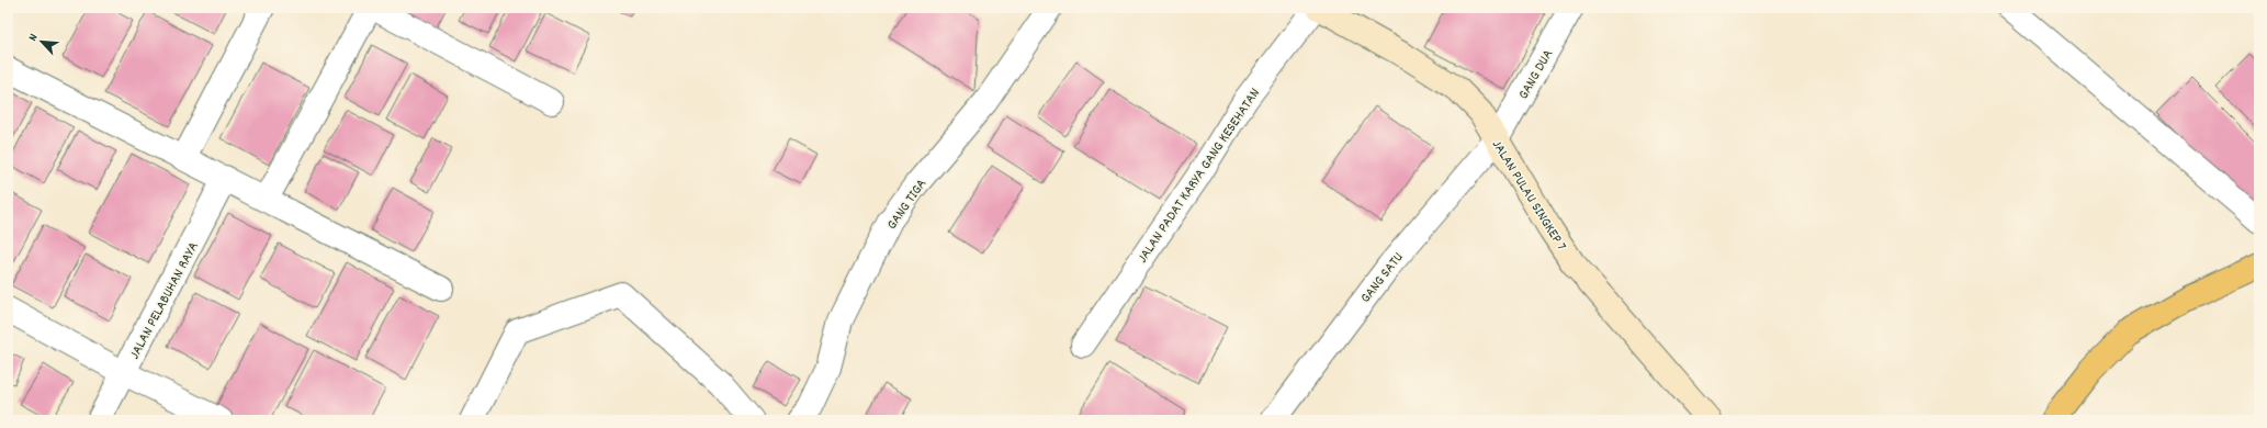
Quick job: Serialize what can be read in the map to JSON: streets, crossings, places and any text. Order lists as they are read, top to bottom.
{
  "streets": {
    "street": [
      "GANG DUA",
      "JALAN PADAT KARYA GANG KESEHATAN",
      "JALAN PULAU SINGKEP 7",
      "GANG TIGA",
      "GANG SATU",
      "JALAN PELABUHAN RAYA"
    ]
  },
  "crossings": [
    ["GANG DUA", "JALAN PULAU SINGKEP 7"],
    ["GANG DUA", "GANG SATU"],
    ["JALAN PULAU SINGKEP 7", "GANG SATU"]
  ],
  "north": "top left"
}
